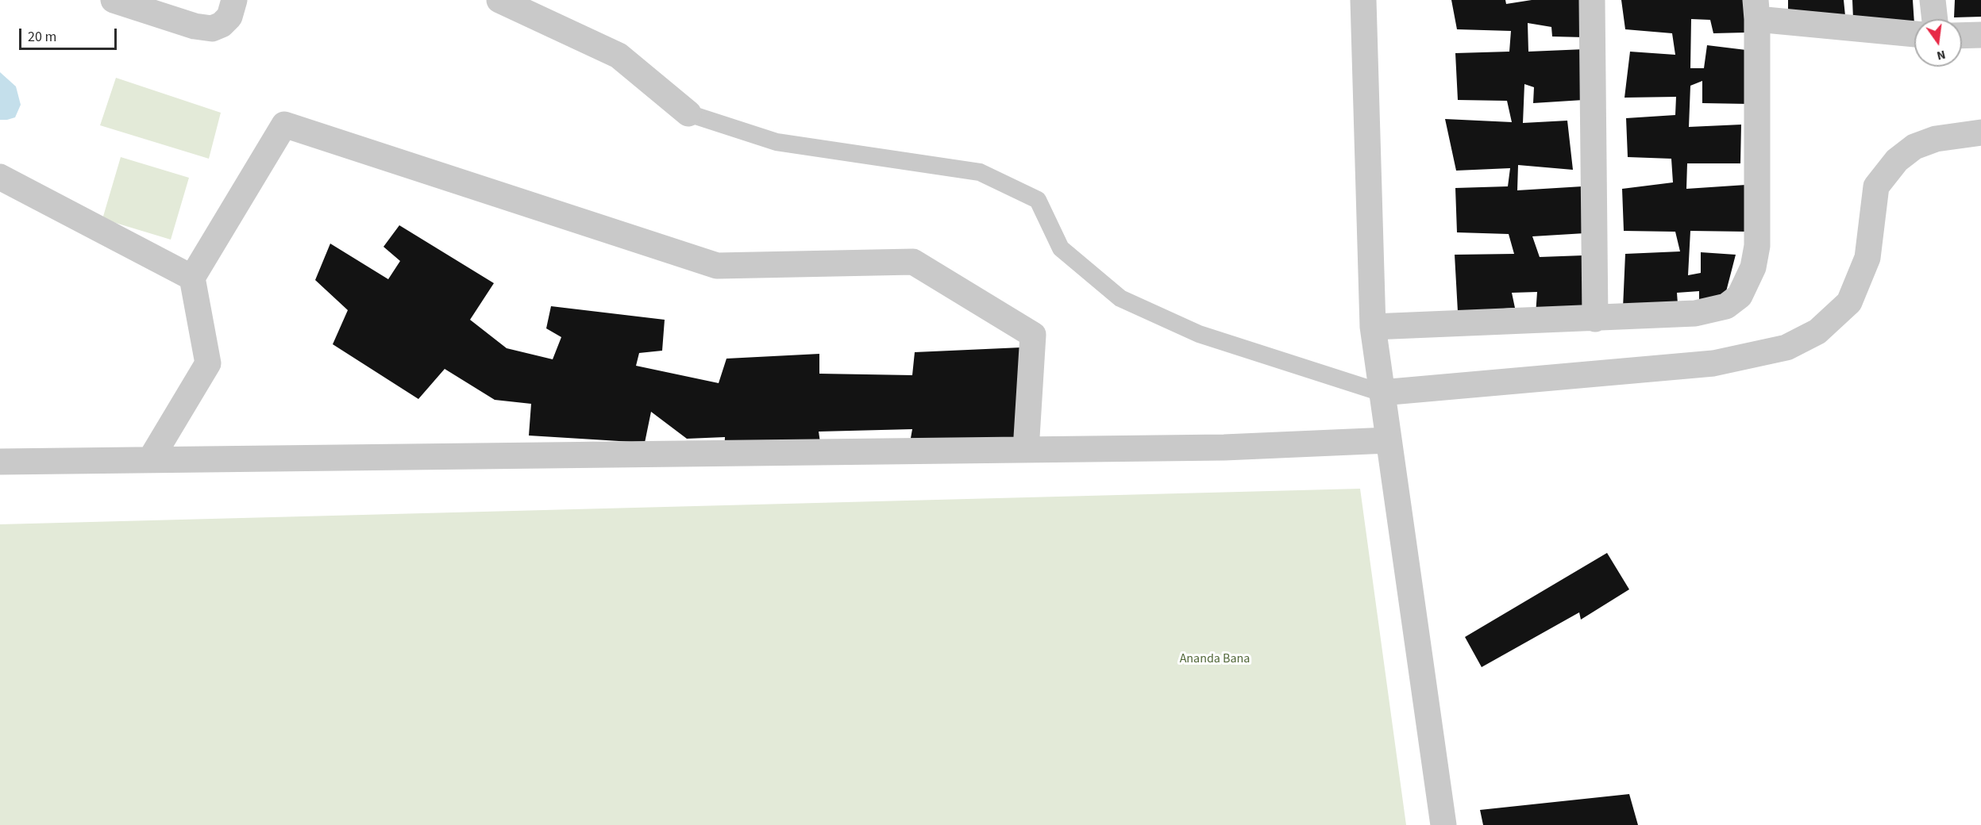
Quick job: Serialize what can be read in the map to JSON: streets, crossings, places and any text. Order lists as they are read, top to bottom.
{
  "parks": ["Ananda Bana"],
  "scale_bar": "20 m",
  "north": "bottom"
}
